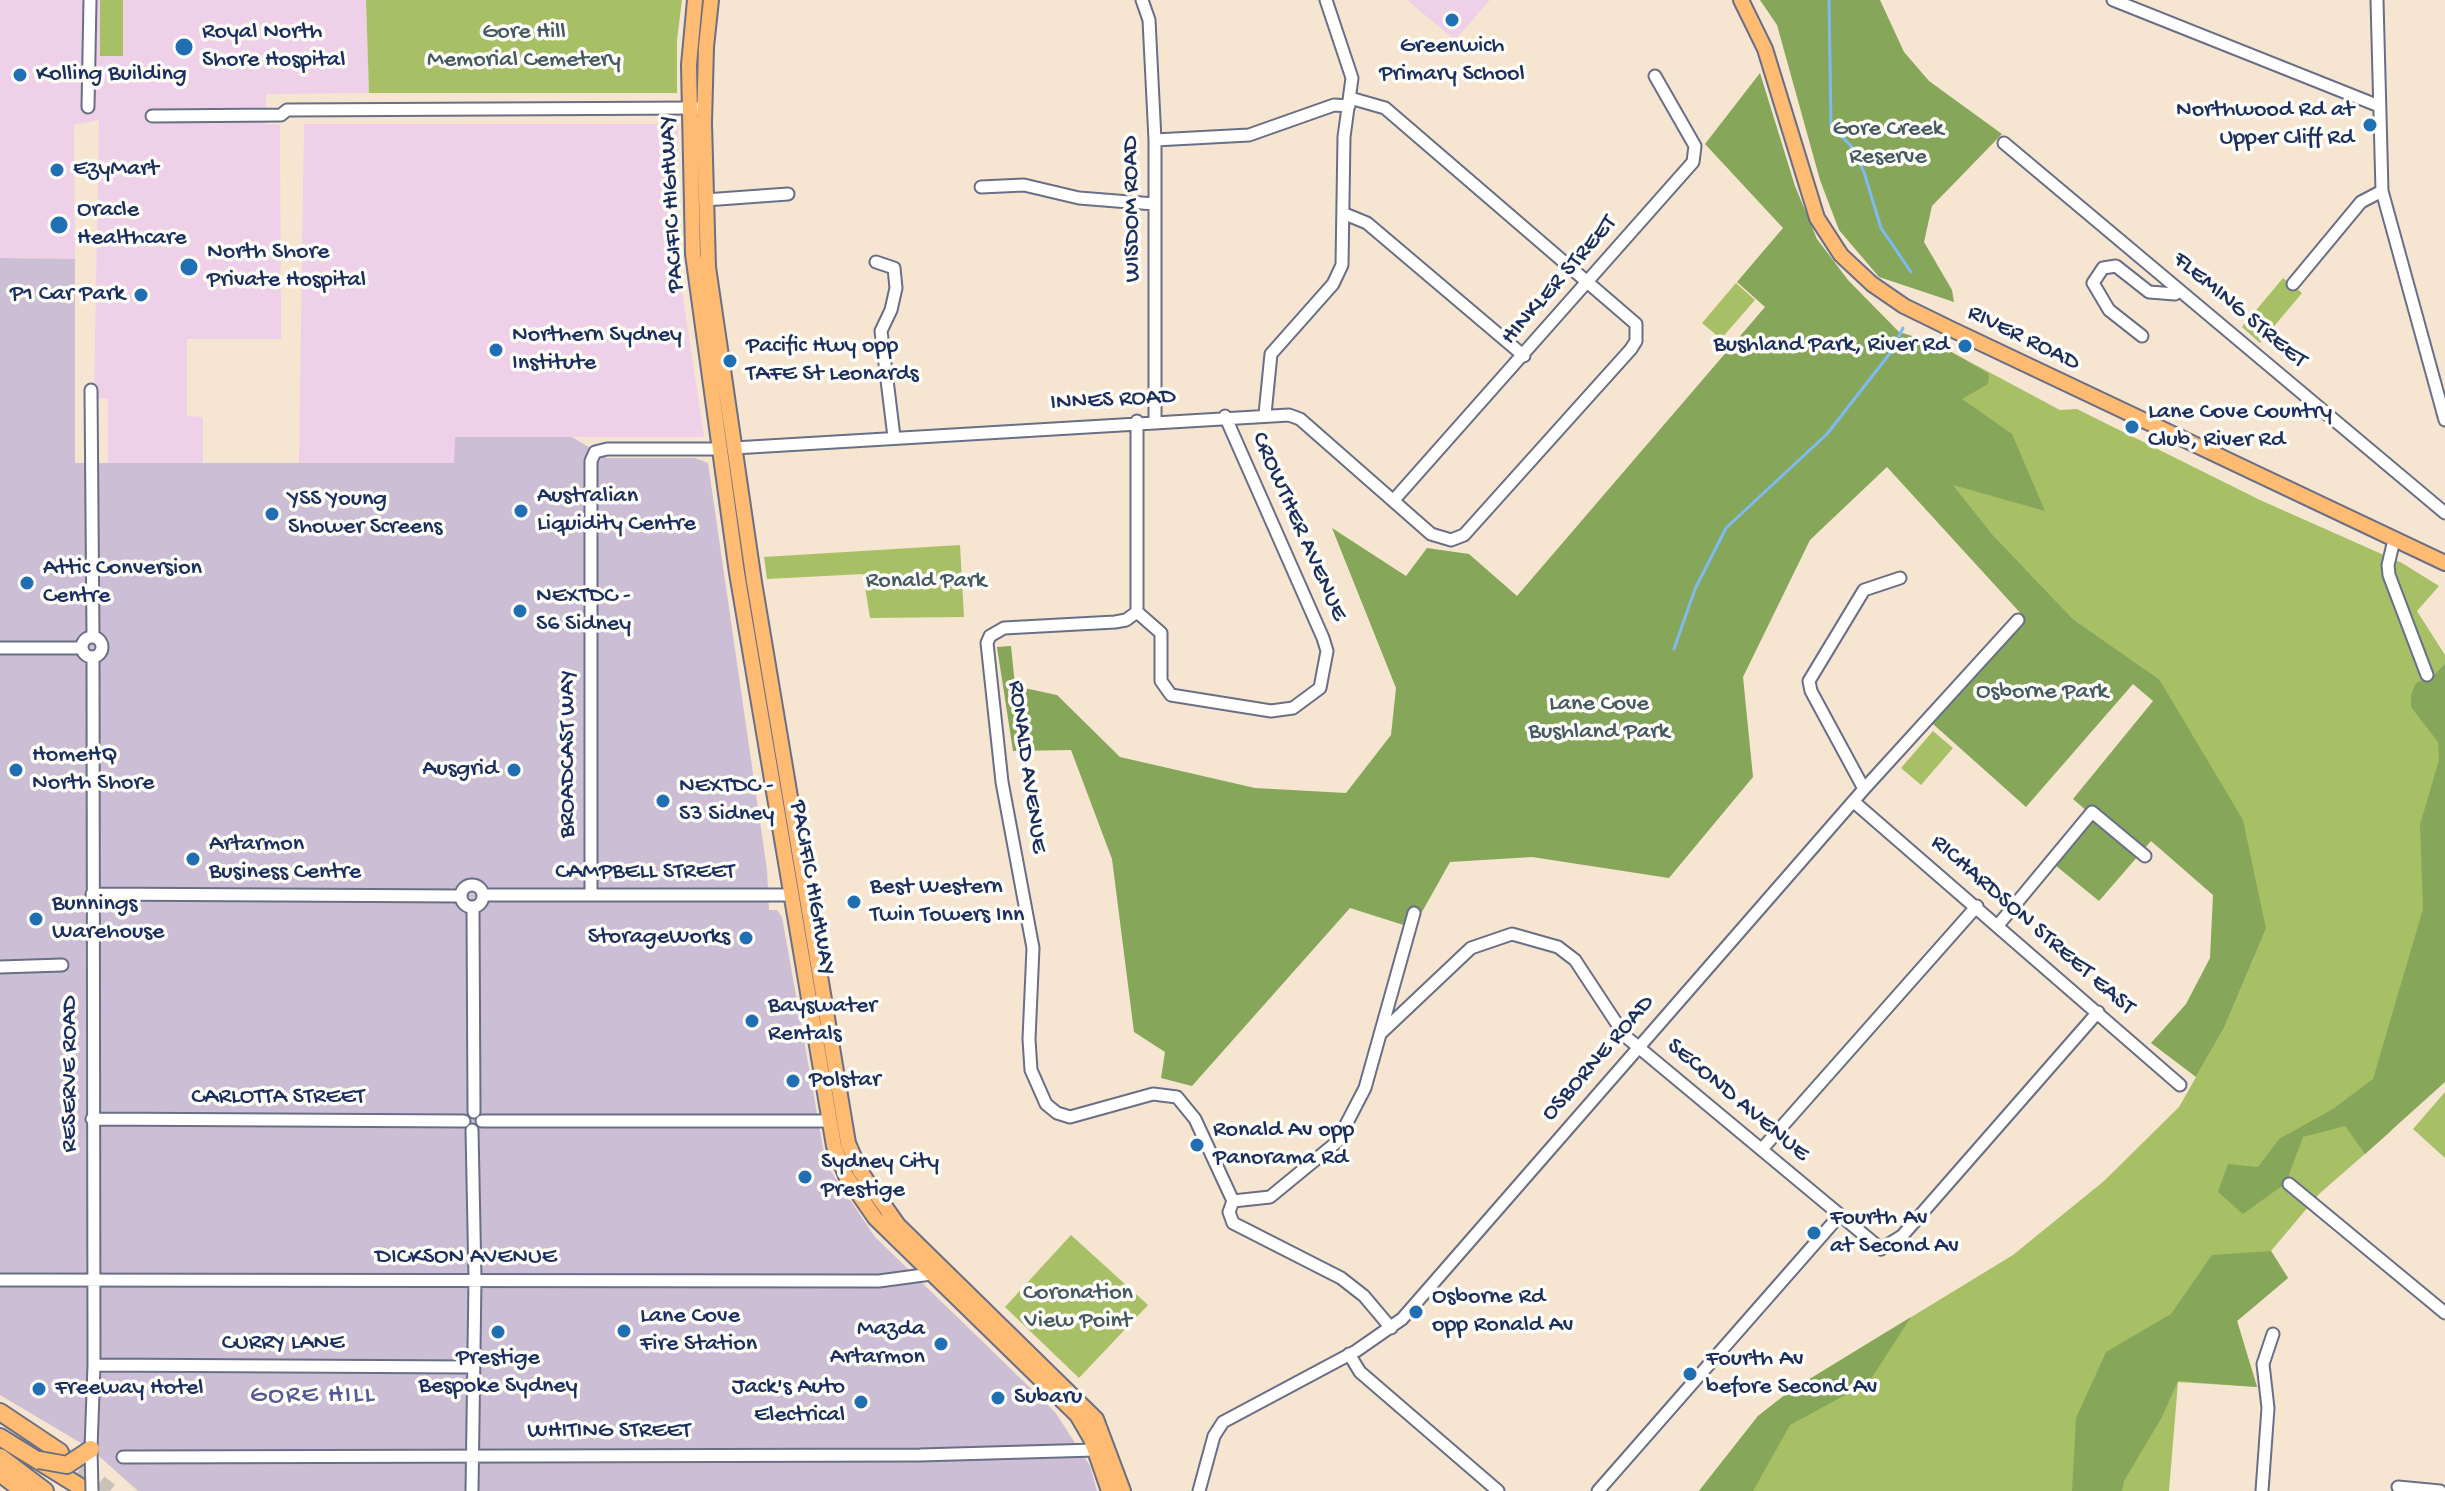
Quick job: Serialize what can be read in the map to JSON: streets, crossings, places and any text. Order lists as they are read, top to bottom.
{
  "streets": {
    "main road": ["PACIFIC HIGHWAY", "RIVER ROAD", "CAMPBELL STREET"],
    "street": [
      "WISDOM ROAD",
      "HINKLER STREET",
      "FLEMING STREET",
      "INNES ROAD",
      "CROWTHER AVENUE",
      "BROADCAST WAY",
      "RONALD AVENUE",
      "RICHARDSON STREET EAST",
      "OSBORNE ROAD",
      "RESERVE ROAD",
      "CARLOTTA STREET",
      "SECOND AVENUE",
      "DICKSON AVENUE",
      "CURRY LANE",
      "WHITING STREET"
    ]
  },
  "crossings": [
    ["PACIFIC HIGHWAY", "INNES ROAD"],
    ["PACIFIC HIGHWAY", "BROADCAST WAY"],
    ["PACIFIC HIGHWAY", "CAMPBELL STREET"],
    ["PACIFIC HIGHWAY", "DICKSON AVENUE"],
    ["PACIFIC HIGHWAY", "WHITING STREET"],
    ["WISDOM ROAD", "INNES ROAD"],
    ["HINKLER STREET", "INNES ROAD"],
    ["INNES ROAD", "CROWTHER AVENUE"],
    ["INNES ROAD", "BROADCAST WAY"],
    ["CROWTHER AVENUE", "RONALD AVENUE"],
    ["BROADCAST WAY", "CAMPBELL STREET"],
    ["RONALD AVENUE", "OSBORNE ROAD"],
    ["RICHARDSON STREET EAST", "OSBORNE ROAD"],
    ["RICHARDSON STREET EAST", "SECOND AVENUE"],
    ["OSBORNE ROAD", "SECOND AVENUE"],
    ["RESERVE ROAD", "CARLOTTA STREET"],
    ["RESERVE ROAD", "DICKSON AVENUE"],
    ["RESERVE ROAD", "CURRY LANE"]
  ],
  "districts": ["GORE HILL"],
  "parks": [
    "Gore Hill Memorial Cemetery",
    "Gore Creek Reserve",
    "Ronald Park",
    "Osborne Park",
    "Lane Cove Bushland Park",
    "Coronation View Point"
  ],
  "places": [
    "Greenwich Primary School",
    "Royal North Shore Hospital",
    "Kolling Building",
    "Northwood Rd at Upper Cliff Rd",
    "EzyMart",
    "Oracle Healthcare",
    "North Shore Private Hospital",
    "P1 Car Park",
    "Bushland Park, River Rd",
    "Northern Sydney Institute",
    "Pacific Hwy opp TAFE St Leonards",
    "Lane Cove Country Club, River Rd",
    "Australian Liquidity Centre",
    "YSS Young Shower Screens",
    "Attic Conversion Centre",
    "NEXTDC - S6 Sidney",
    "HomeHQ North Shore",
    "Ausgrid",
    "NEXTDC - S3 Sidney",
    "Artarmon Business Centre",
    "Best Western Twin Towers Inn",
    "Bunnings Warehouse",
    "StorageWorks",
    "Bayswater Rentals",
    "Polstar",
    "Ronald Av opp Panorama Rd",
    "Sydney City Prestige",
    "Fourth Av at Second Av",
    "Osborne Rd opp Ronald Av",
    "Lane Cove Fire Station",
    "Prestige Bespoke Sydney",
    "Mazda Artarmon",
    "Fourth Av before Second Av",
    "Freeway Hotel",
    "Subaru",
    "Jack's Auto Electrical"
  ]
}
